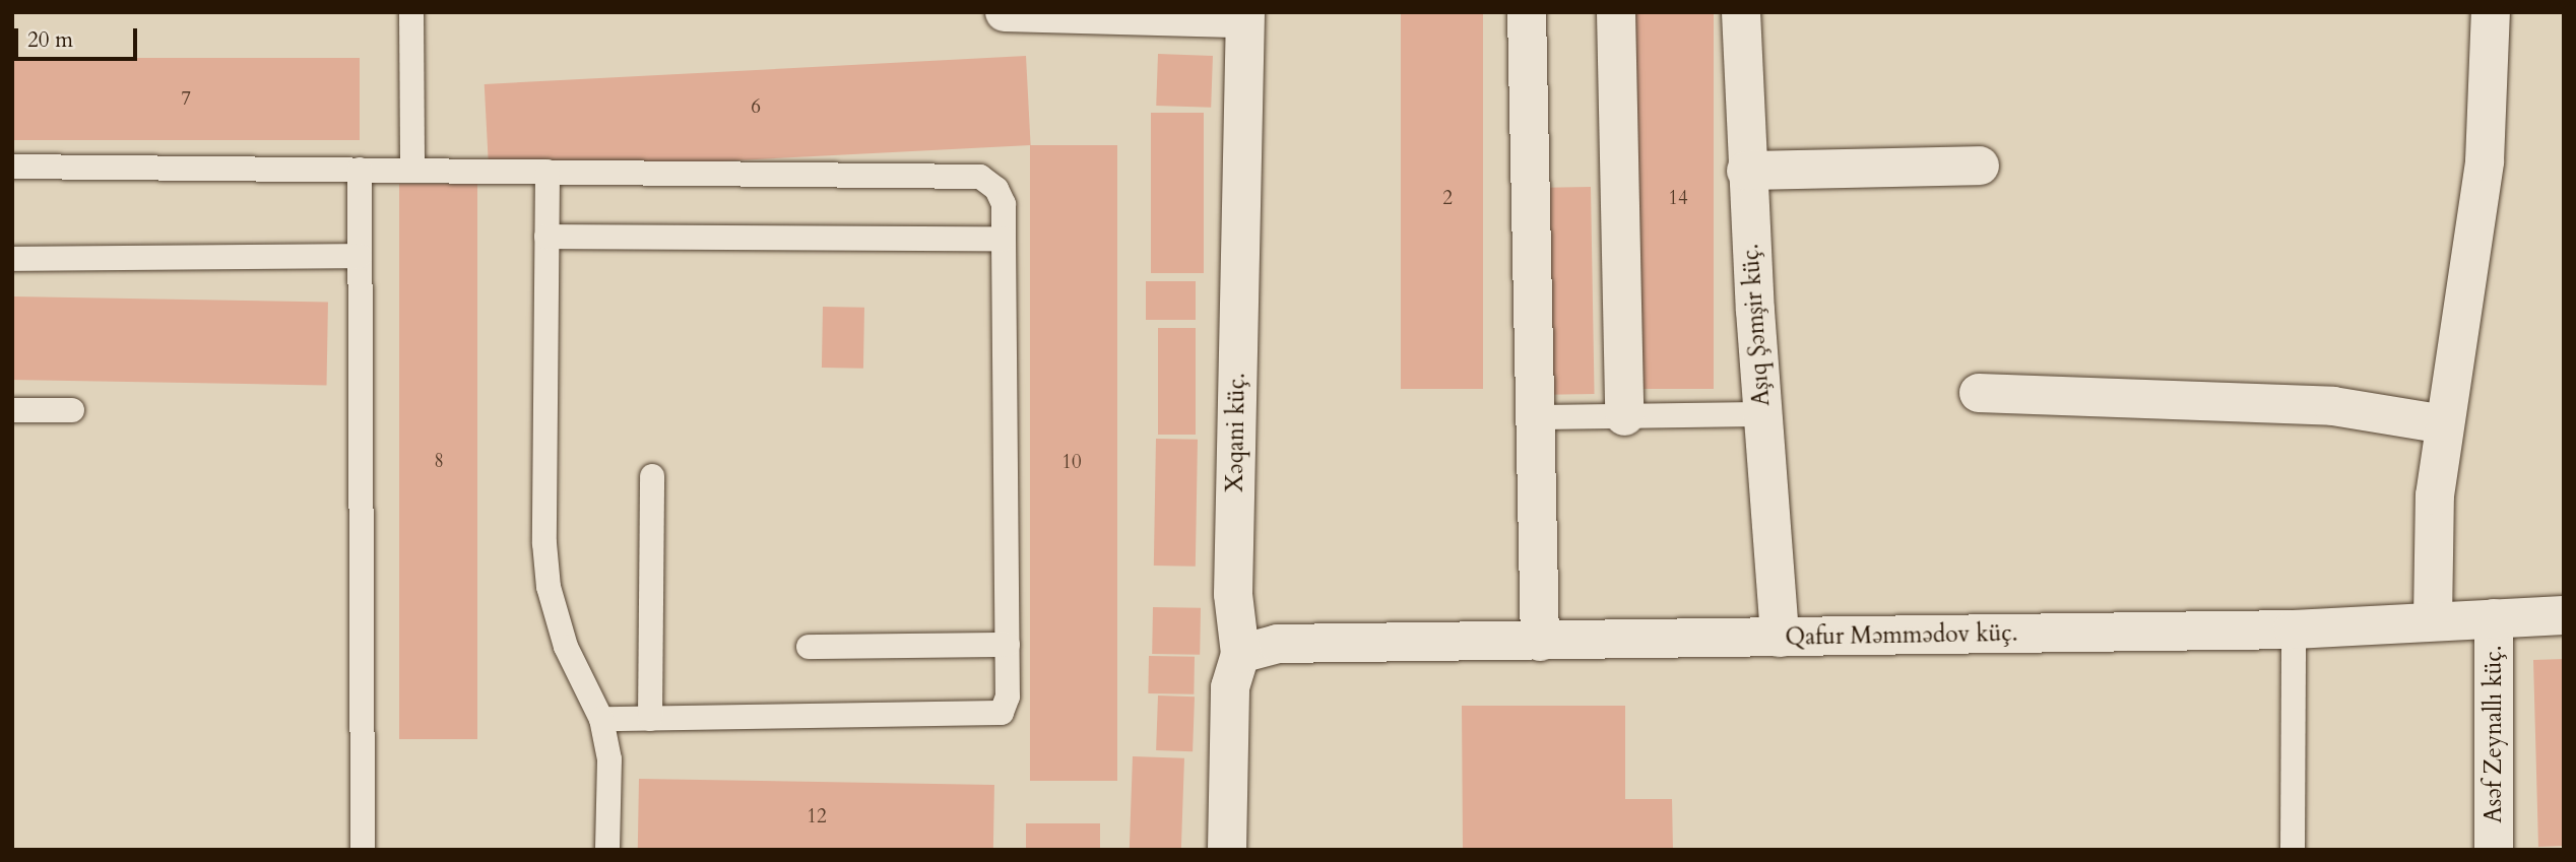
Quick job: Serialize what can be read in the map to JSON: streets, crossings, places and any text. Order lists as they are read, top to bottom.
{
  "streets": {
    "street": [
      "Aşıq Şəmşir küç.",
      "Xəqani küç.",
      "Qafur Məmmədov küç.",
      "Asəf Zeynallı küç."
    ]
  },
  "crossings": [
    ["Aşıq Şəmşir küç.", "Qafur Məmmədov küç."],
    ["Xəqani küç.", "Qafur Məmmədov küç."],
    ["Qafur Məmmədov küç.", "Asəf Zeynallı küç."]
  ],
  "house_numbers": [
    "7",
    "6",
    "2",
    "14",
    "8",
    "10",
    "12"
  ],
  "scale_bar": "20 m"
}
